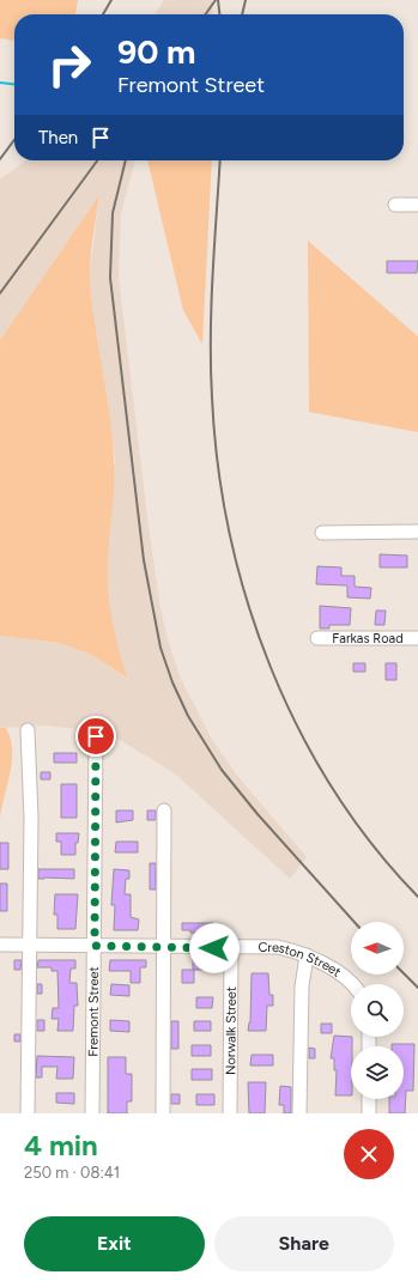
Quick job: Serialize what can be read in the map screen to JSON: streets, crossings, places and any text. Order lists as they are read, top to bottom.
{
  "streets": {
    "street": [
      "Farkas Road",
      "Creston Street",
      "Fremont Street",
      "Norwalk Street"
    ]
  },
  "crossings": [
    ["Creston Street", "Fremont Street"],
    ["Creston Street", "Norwalk Street"]
  ],
  "north": "left",
  "page": {
    "turn": ["90 m", "Fremont Street"],
    "then": "Then",
    "heading": ["4 min", "250 m · 08:41"],
    "buttons": ["Exit", "Share"]
  }
}
